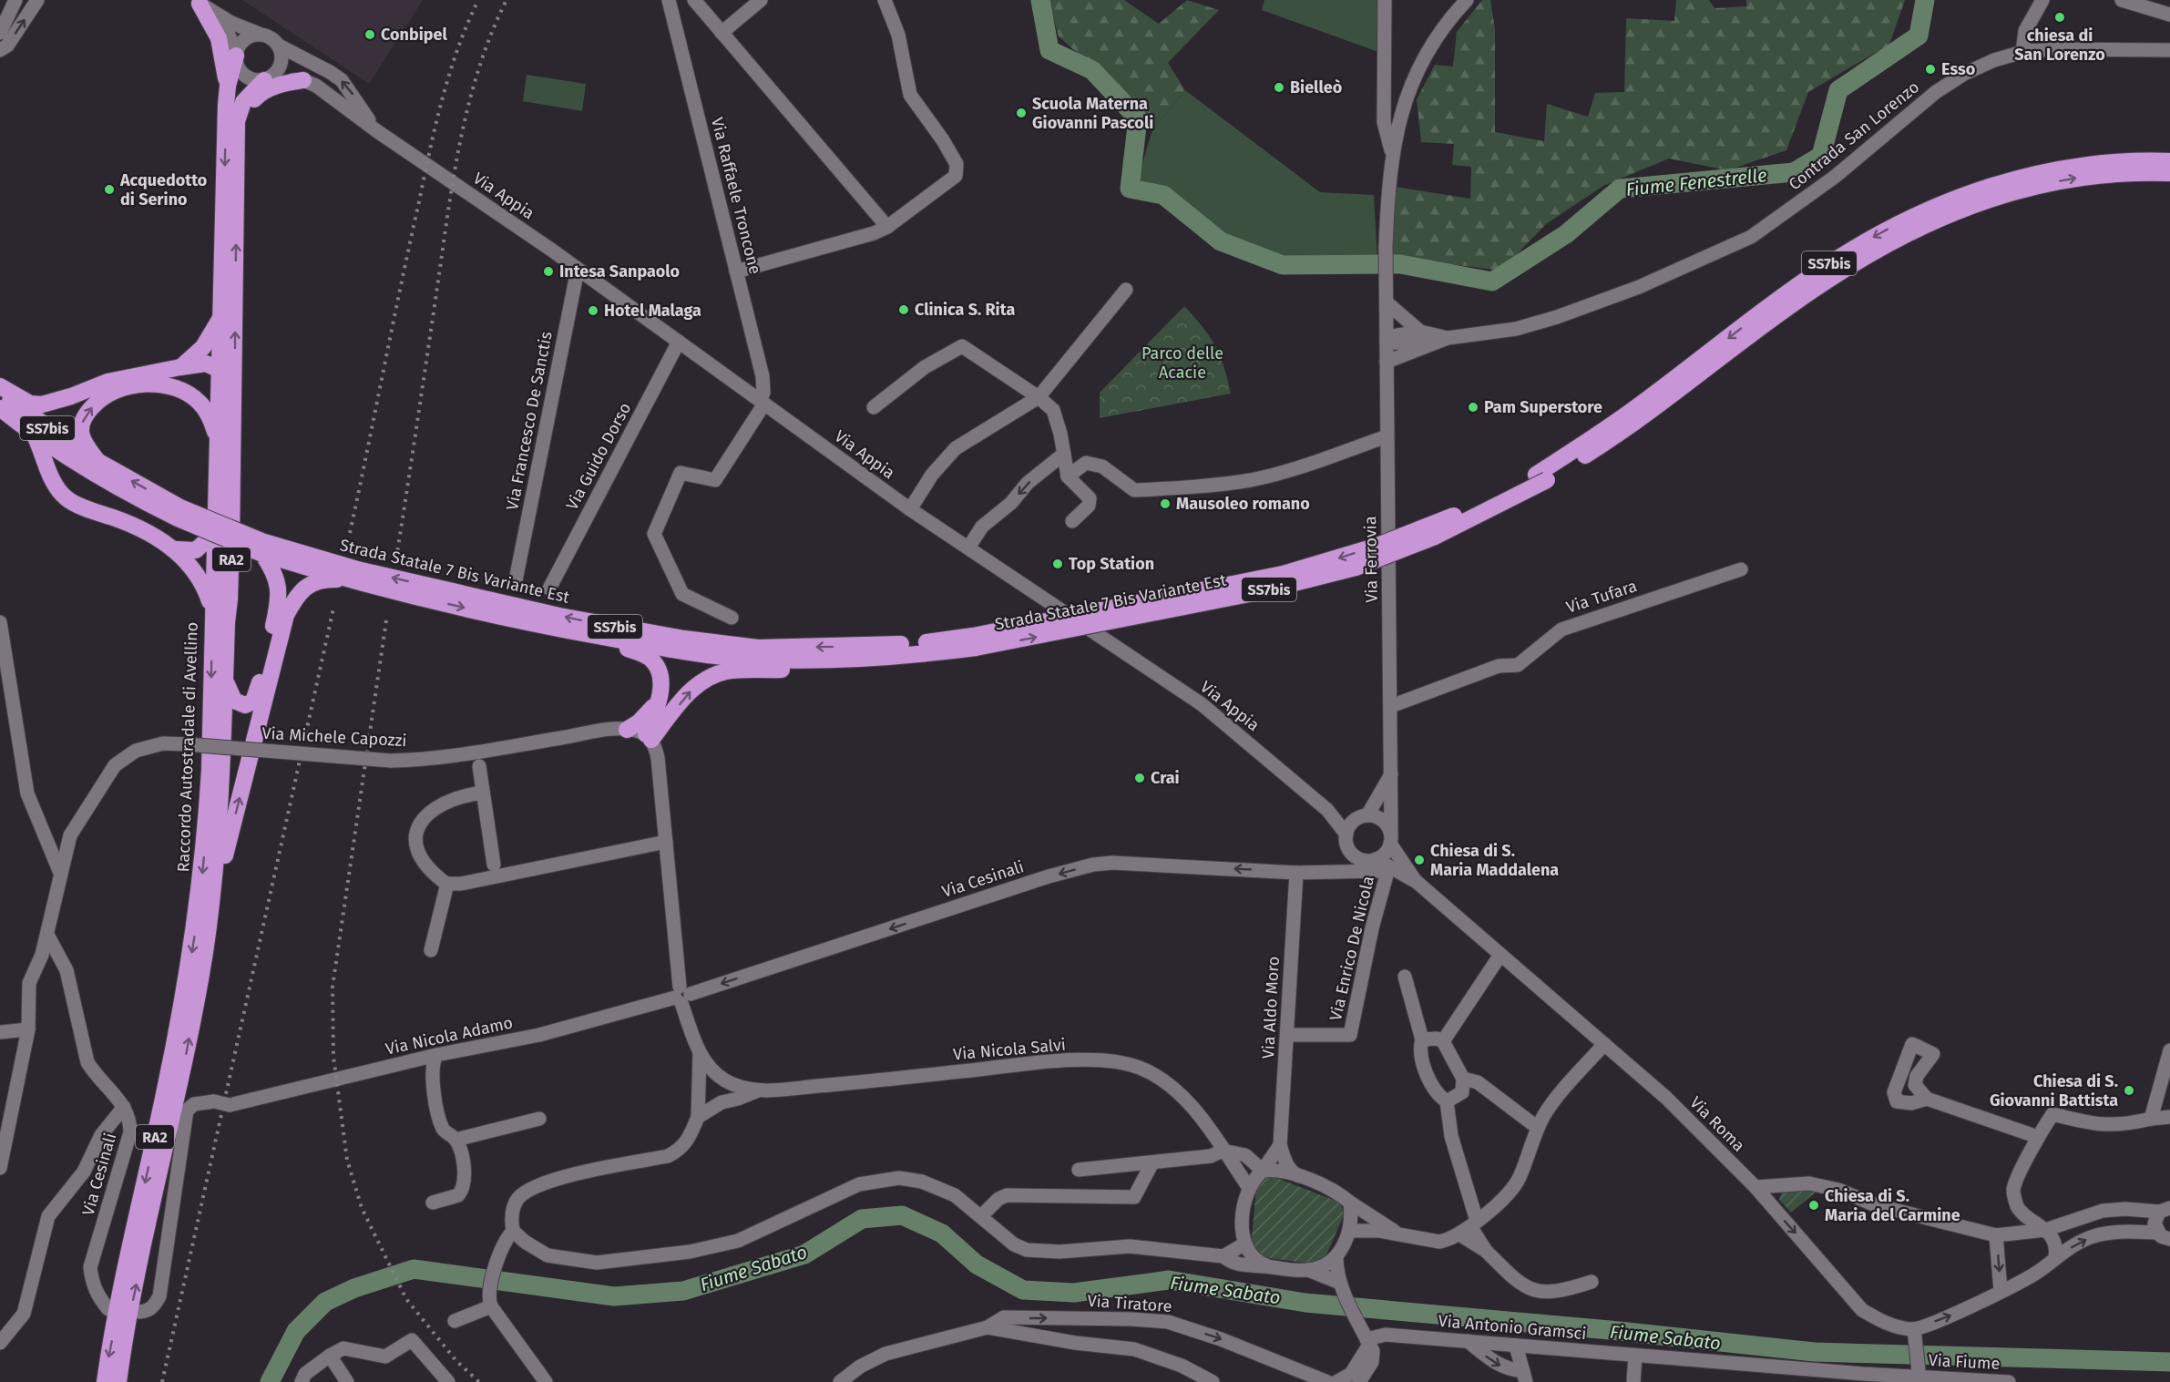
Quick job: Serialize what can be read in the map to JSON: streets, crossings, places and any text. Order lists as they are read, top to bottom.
{
  "streets": {
    "highway": [
      "SS7bis",
      "RA2",
      "Strada Statale 7 Bis Variante Est",
      "Raccordo Autostradale di Avellino"
    ],
    "street": [
      "Contrada San Lorenzo",
      "Via Appia",
      "Via Raffaele Troncone",
      "Via Francesco De Sanctis",
      "Via Guido Dorso",
      "Via Ferrovia",
      "Via Tufara",
      "Via Michele Capozzi",
      "Via Cesinali",
      "Via Enrico De Nicola",
      "Via Aldo Moro",
      "Via Nicola Adamo",
      "Via Nicola Salvi",
      "Via Roma",
      "Via Tiratore",
      "Via Antonio Gramsci",
      "Via Fiume"
    ]
  },
  "crossings": [
    ["Contrada San Lorenzo", "Via Ferrovia"],
    ["Via Appia", "Via Raffaele Troncone"],
    ["Via Appia", "Via Francesco De Sanctis"],
    ["Via Appia", "Via Guido Dorso"],
    ["Via Appia", "Via Ferrovia"],
    ["Via Appia", "Raccordo Autostradale di Avellino"],
    ["Via Appia", "Via Cesinali"],
    ["Via Appia", "Via Roma"],
    ["Via Ferrovia", "Via Tufara"],
    ["Via Ferrovia", "Via Cesinali"],
    ["Via Ferrovia", "Via Roma"],
    ["Via Michele Capozzi", "Via Cesinali"],
    ["Via Cesinali", "Via Aldo Moro"],
    ["Via Cesinali", "Via Nicola Adamo"],
    ["Via Cesinali", "Via Roma"],
    ["Via Enrico De Nicola", "Via Aldo Moro"],
    ["Via Enrico De Nicola", "Via Roma"],
    ["Via Antonio Gramsci", "Via Fiume"]
  ],
  "one_way": ["Via Cesinali"],
  "water": ["Fiume Fenestrelle", "Fiume Sabato"],
  "parks": ["Parco delle Acacie"],
  "places": [
    "chiesa di San Lorenzo",
    "Conbipel",
    "Esso",
    "Bielleò",
    "Scuola Materna Giovanni Pascoli",
    "Acquedotto di Serino",
    "Intesa Sanpaolo",
    "Clinica S. Rita",
    "Hotel Malaga",
    "Pam Superstore",
    "Mausoleo romano",
    "Top Station",
    "Crai",
    "Chiesa di S. Maria Maddalena",
    "Chiesa di S. Giovanni Battista",
    "Chiesa di S. Maria del Carmine"
  ]
}
